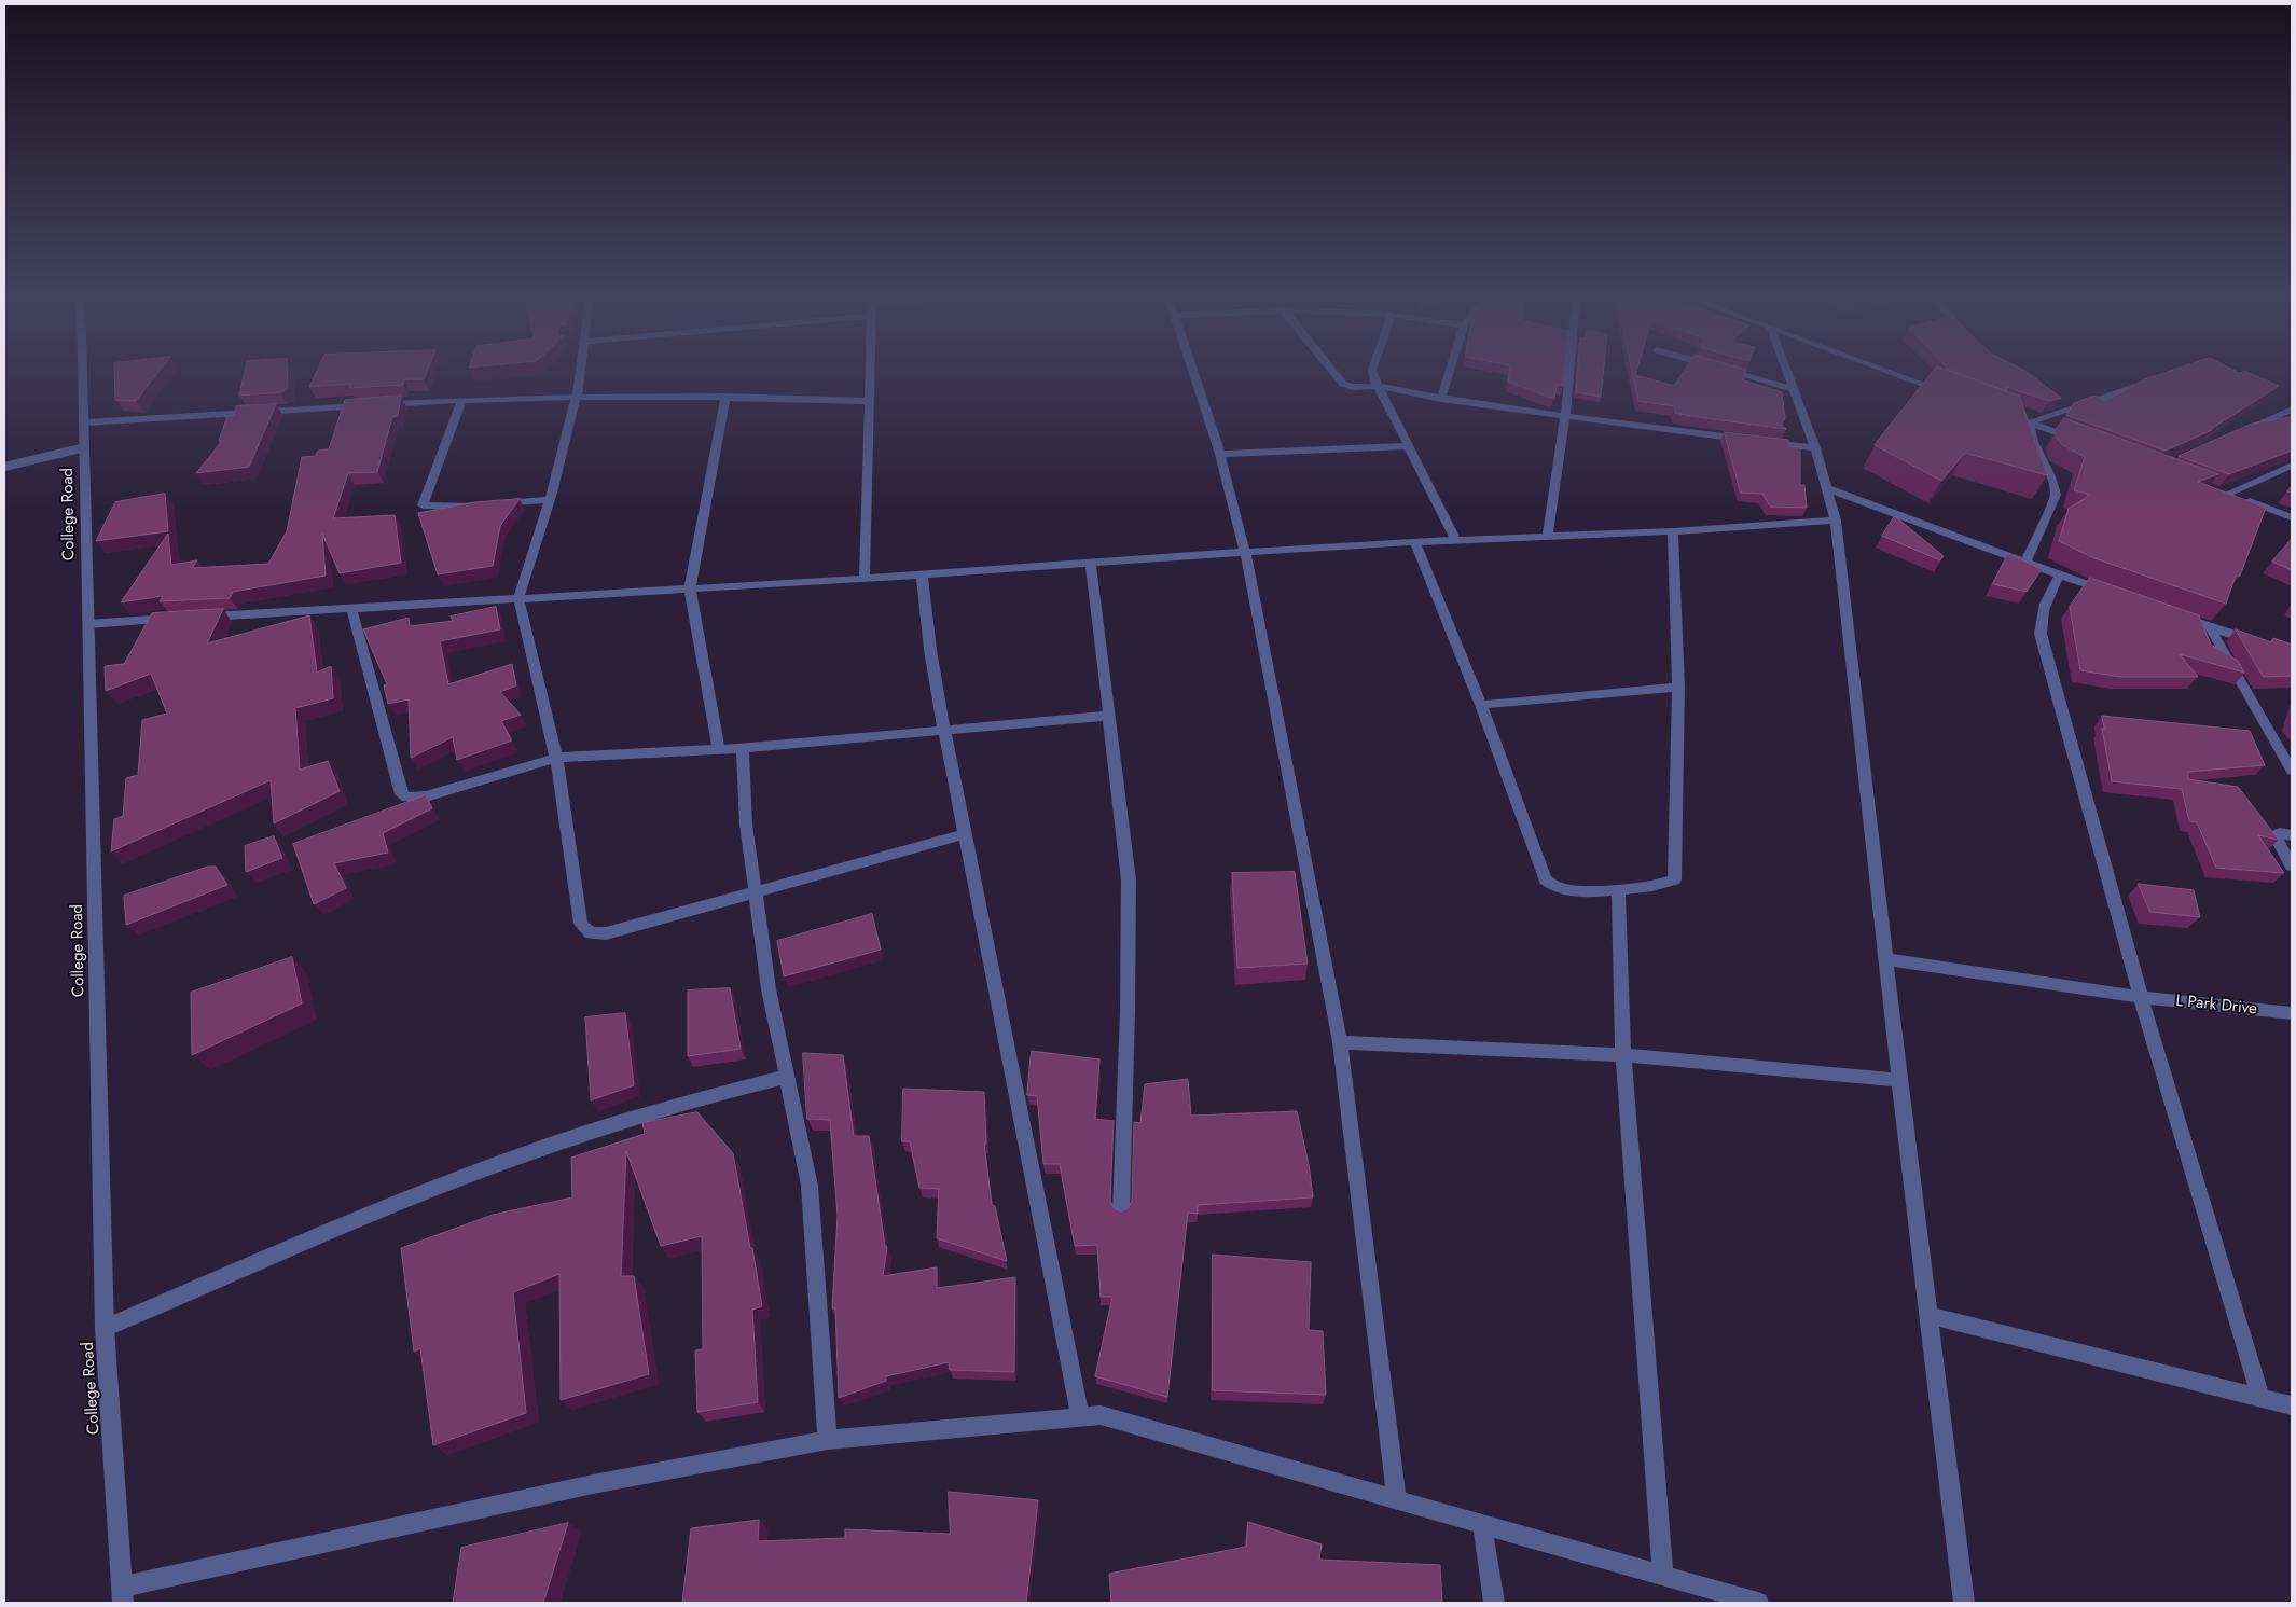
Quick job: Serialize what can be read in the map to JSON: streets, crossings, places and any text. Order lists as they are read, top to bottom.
{
  "streets": {
    "street": ["College Road", "L Park Drive"]
  }
}
